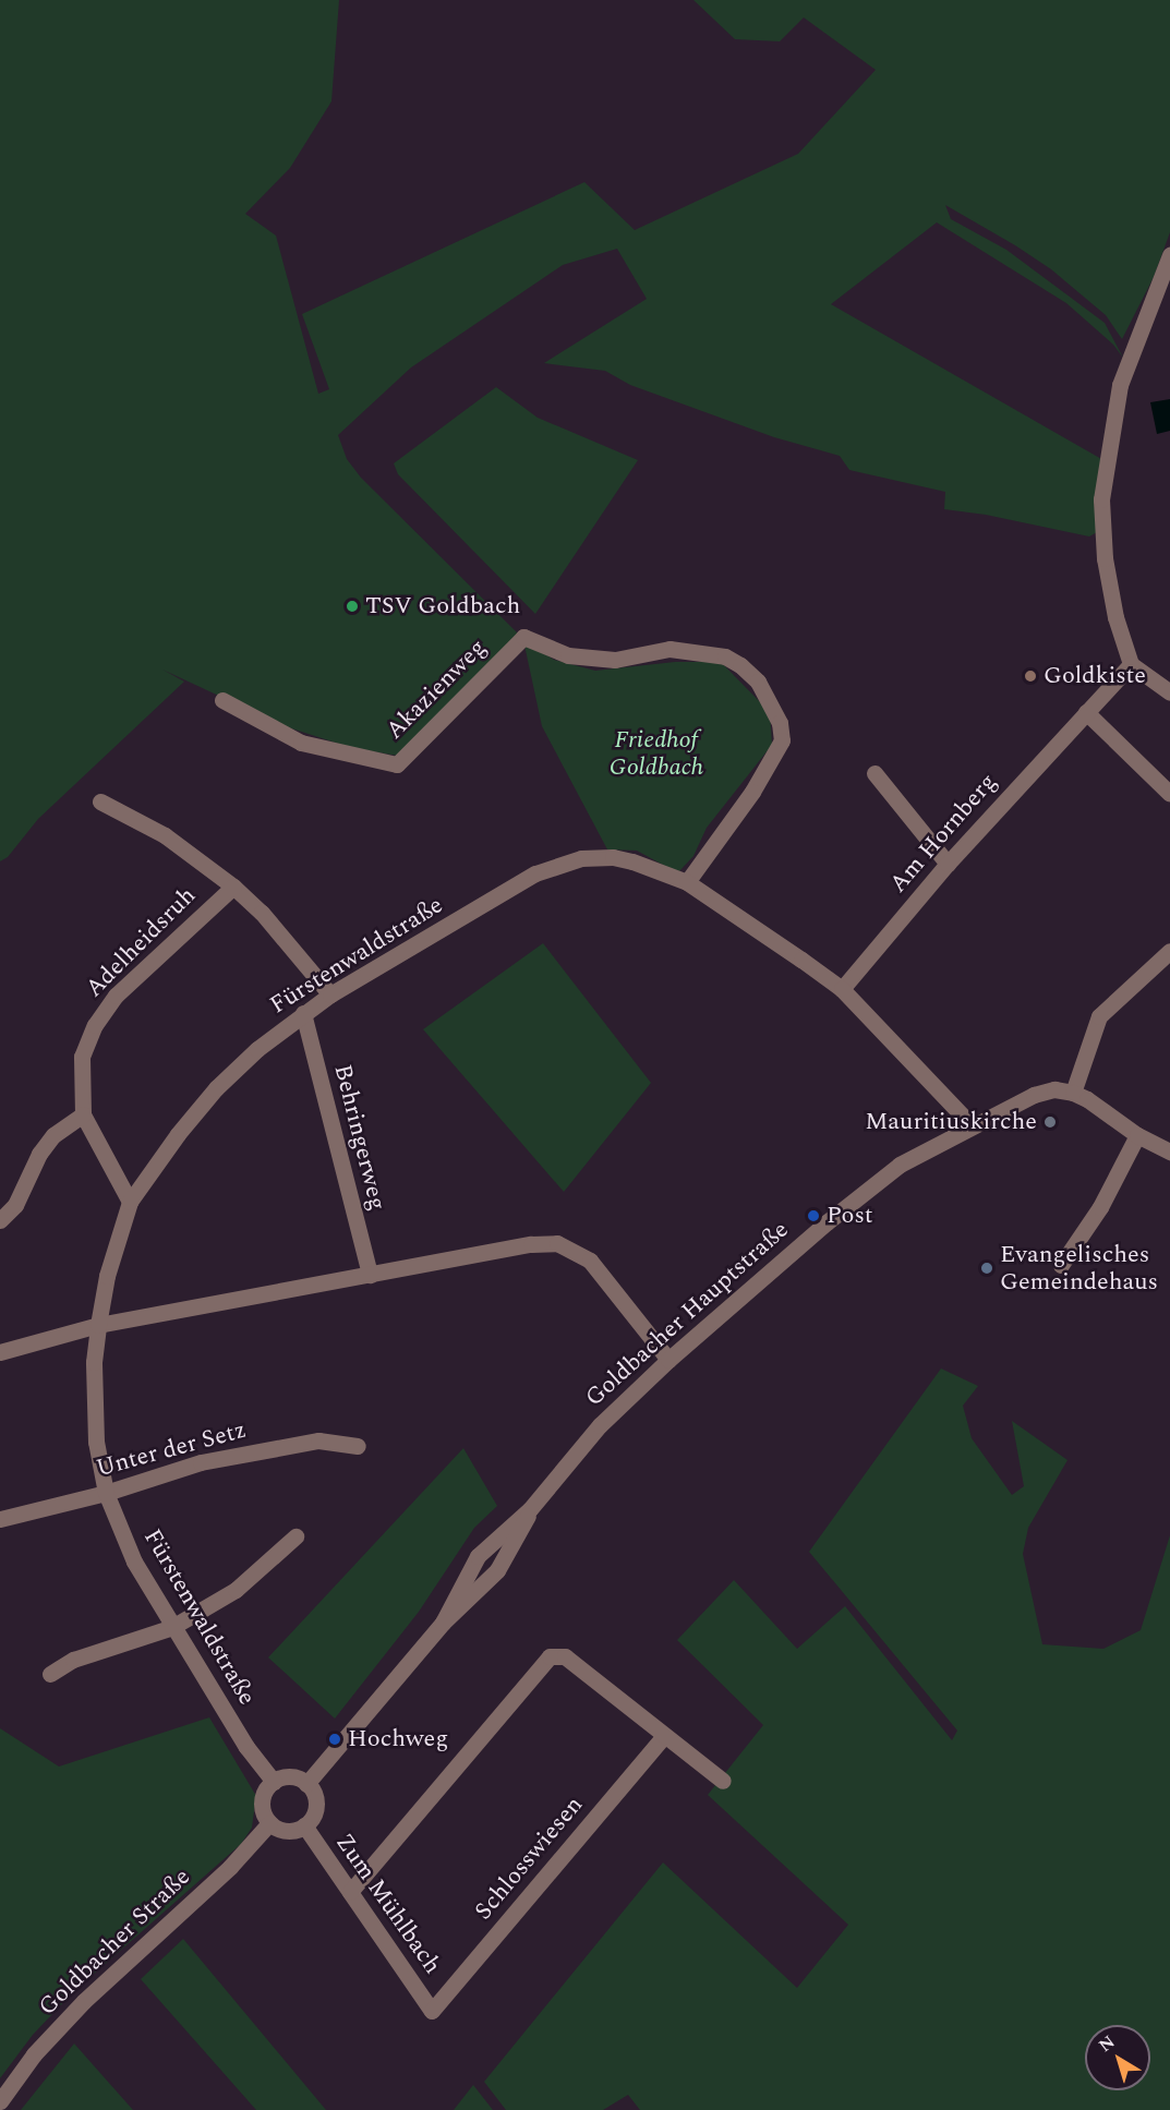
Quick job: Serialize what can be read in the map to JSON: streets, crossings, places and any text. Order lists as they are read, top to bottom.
{
  "streets": {
    "street": [
      "Akazienweg",
      "Am Hornberg",
      "Adelheidsruh",
      "Fürstenwaldstraße",
      "Behringerweg",
      "Goldbacher Hauptstraße",
      "Unter der Setz",
      "Schlosswiesen",
      "Zum Mühlbach",
      "Goldbacher Straße"
    ]
  },
  "crossings": [
    ["Akazienweg", "Fürstenwaldstraße"],
    ["Am Hornberg", "Fürstenwaldstraße"],
    ["Adelheidsruh", "Fürstenwaldstraße"],
    ["Fürstenwaldstraße", "Behringerweg"],
    ["Fürstenwaldstraße", "Goldbacher Hauptstraße"],
    ["Fürstenwaldstraße", "Unter der Setz"],
    ["Fürstenwaldstraße", "Zum Mühlbach"],
    ["Fürstenwaldstraße", "Goldbacher Straße"],
    ["Goldbacher Hauptstraße", "Zum Mühlbach"],
    ["Goldbacher Hauptstraße", "Goldbacher Straße"],
    ["Schlosswiesen", "Zum Mühlbach"],
    ["Zum Mühlbach", "Goldbacher Straße"]
  ],
  "parks": ["Friedhof Goldbach"],
  "places": [
    "TSV Goldbach",
    "Goldkiste",
    "Mauritiuskirche",
    "Post",
    "Evangelisches Gemeindehaus",
    "Hochweg"
  ],
  "north": "top left"
}
